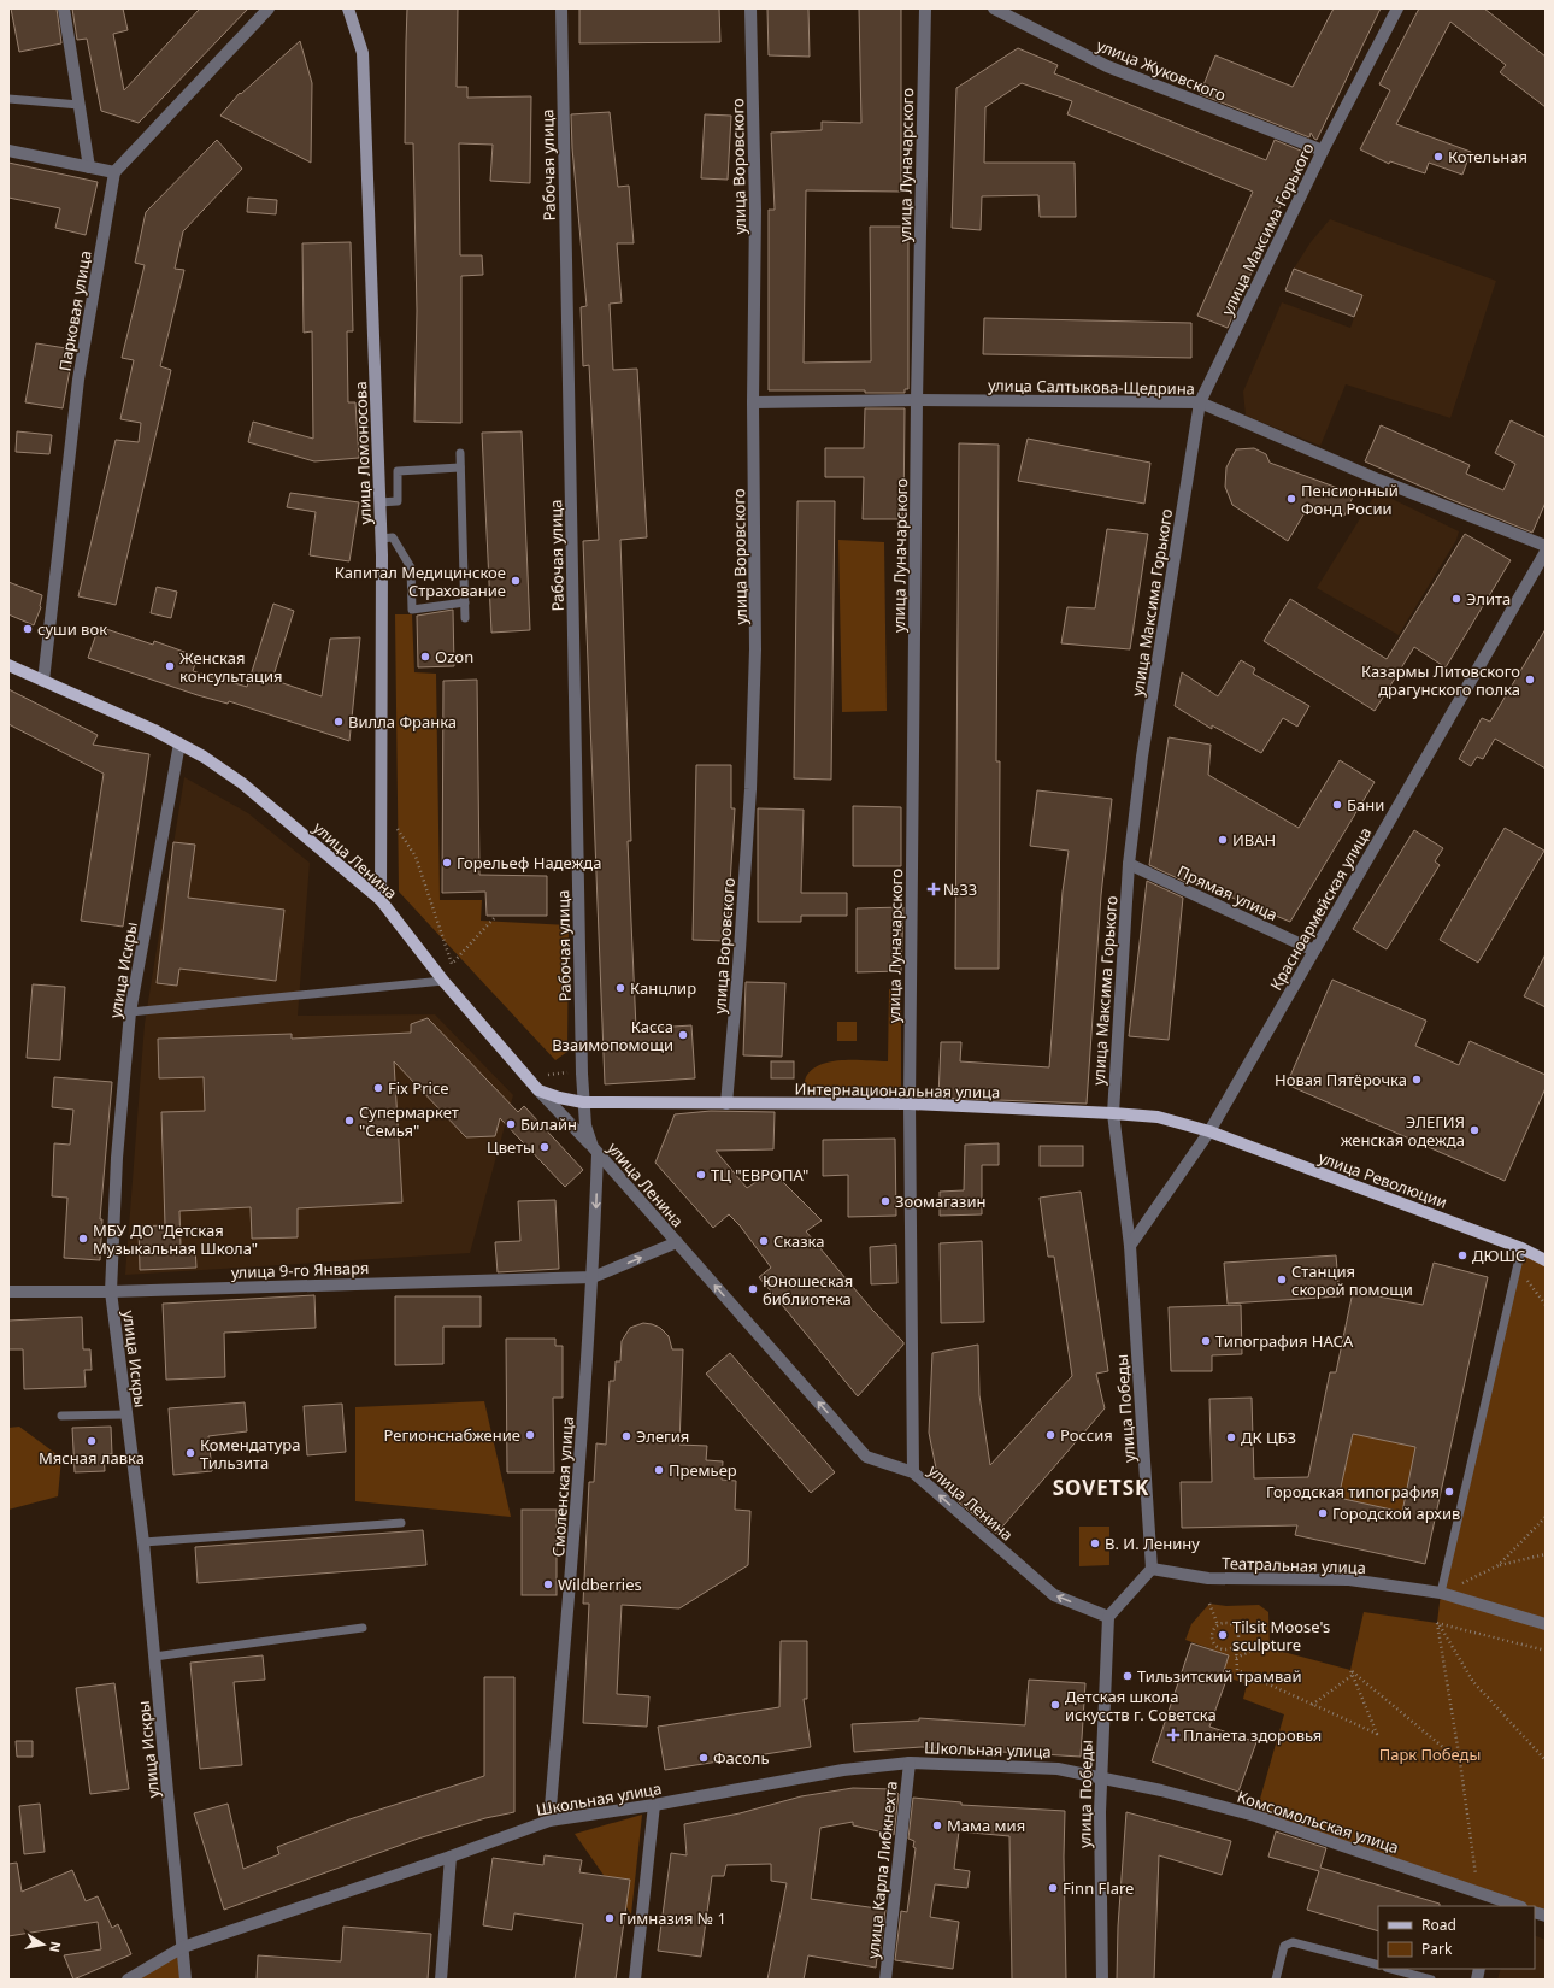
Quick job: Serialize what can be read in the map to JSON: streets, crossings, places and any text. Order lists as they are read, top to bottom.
{
  "streets": {
    "main road": ["улица Ленина", "Интернациональная улица", "улица Революции"],
    "street": [
      "улица Жуковского",
      "Рабочая улица",
      "улица Луначарского",
      "улица Воровского",
      "улица Максима Горького",
      "Парковая улица",
      "улица Салтыкова-Щедрина",
      "улица Ломоносова",
      "Прямая улица",
      "Красноармейская улица",
      "улица Искры",
      "улица 9-го Января",
      "улица Победы",
      "Смоленская улица",
      "Театральная улица",
      "Школьная улица",
      "Комсомольская улица",
      "улица Карла Либкнехта"
    ]
  },
  "crossings": [
    ["улица Жуковского", "улица Максима Горького"],
    ["Рабочая улица", "улица Ленина"],
    ["Рабочая улица", "Интернациональная улица"],
    ["улица Луначарского", "улица Салтыкова-Щедрина"],
    ["улица Луначарского", "улица Ленина"],
    ["улица Луначарского", "Интернациональная улица"],
    ["улица Воровского", "улица Салтыкова-Щедрина"],
    ["улица Воровского", "Интернациональная улица"],
    ["улица Максима Горького", "улица Салтыкова-Щедрина"],
    ["улица Максима Горького", "Прямая улица"],
    ["улица Максима Горького", "Интернациональная улица"],
    ["улица Максима Горького", "улица Победы"],
    ["Парковая улица", "улица Ленина"],
    ["улица Ломоносова", "улица Ленина"],
    ["улица Ленина", "улица Искры"],
    ["улица Ленина", "Интернациональная улица"],
    ["улица Ленина", "улица Победы"],
    ["улица Ленина", "Смоленская улица"],
    ["Прямая улица", "Красноармейская улица"],
    ["Красноармейская улица", "Интернациональная улица"],
    ["Красноармейская улица", "улица Революции"],
    ["улица Искры", "улица 9-го Января"],
    ["улица Искры", "Школьная улица"],
    ["Интернациональная улица", "улица Революции"],
    ["улица 9-го Января", "Смоленская улица"],
    ["улица Победы", "Театральная улица"],
    ["улица Победы", "Школьная улица"],
    ["улица Победы", "Комсомольская улица"],
    ["Смоленская улица", "Школьная улица"],
    ["Школьная улица", "Комсомольская улица"],
    ["Школьная улица", "улица Карла Либкнехта"]
  ],
  "one_way": ["улица Ленина"],
  "districts": ["SOVETSK"],
  "parks": ["Парк Победы"],
  "places": {
    "other": [
      "Котельная",
      "Пенсионный Фонд Росии",
      "Капитал Медицинское Страхование",
      "Элита",
      "суши вок",
      "Ozon",
      "Женская консультация",
      "Казармы Литовского драгунского полка",
      "Вилла Франка",
      "Бани",
      "ИВАН",
      "Горельеф Надежда",
      "Канцлир",
      "Касса Взаимопомощи",
      "Новая Пятёрочка",
      "Fix Price",
      "Супермаркет \"Семья\"",
      "Билайн",
      "ЭЛЕГИЯ женская одежда",
      "Цветы",
      "ТЦ \"ЕВРОПА\"",
      "Зоомагазин",
      "МБУ ДО \"Детская Музыкальная Школа\"",
      "Сказка",
      "ДЮШС",
      "Станция скорой помощи",
      "Юношеская библиотека",
      "Типография НАСА",
      "Регионснабжение",
      "Россия",
      "Элегия",
      "ДК ЦБЗ",
      "Мясная лавка",
      "Комендатура Тильзита",
      "Премьер",
      "Городская типография",
      "Городской архив",
      "В. И. Ленину",
      "Wildberries",
      "Tilsit Moose's sculpture",
      "Тильзитский трамвай",
      "Детская школа искусств г. Советска",
      "Фасоль",
      "Мама мия",
      "Finn Flare",
      "Гимназия № 1"
    ],
    "health": ["№33", "Планета здоровья"]
  },
  "legend": ["Road", "Park"],
  "north": "right"
}
